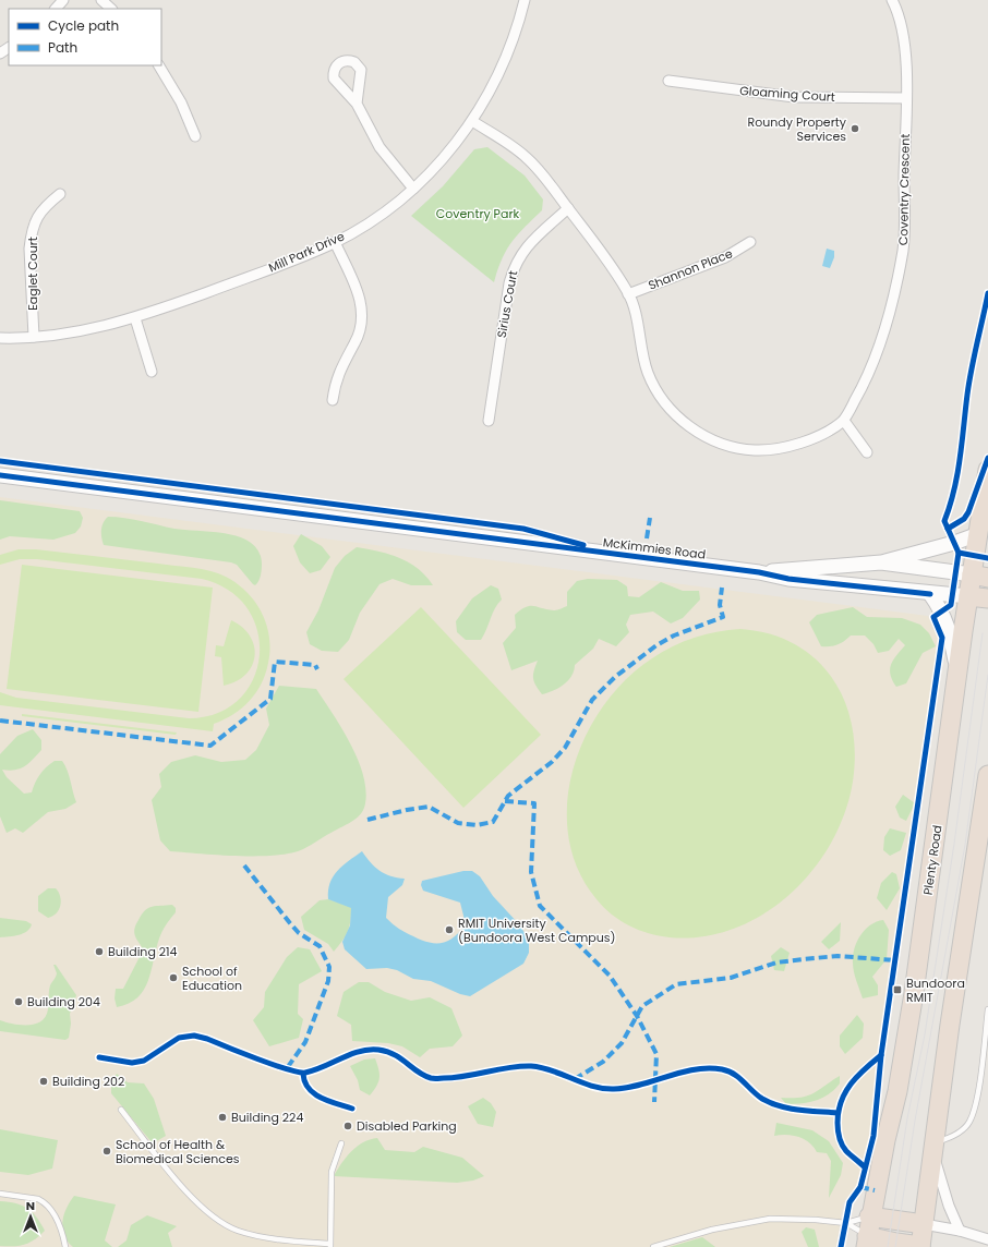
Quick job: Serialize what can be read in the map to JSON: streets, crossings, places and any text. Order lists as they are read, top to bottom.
{
  "streets": {
    "highway": ["McKimmies Road", "Plenty Road"],
    "street": [
      "Gloaming Court",
      "Coventry Crescent",
      "Mill Park Drive",
      "Shannon Place",
      "Eaglet Court",
      "Sirius Court"
    ]
  },
  "crossings": [
    ["Gloaming Court", "Coventry Crescent"],
    ["Mill Park Drive", "Eaglet Court"],
    ["McKimmies Road", "Plenty Road"]
  ],
  "parks": ["Coventry Park"],
  "places": {
    "other": [
      "Roundy Property Services",
      "RMIT University (Bundoora West Campus)",
      "Building 214",
      "School of Education",
      "Building 204",
      "Building 202",
      "Building 224",
      "Disabled Parking",
      "School of Health & Biomedical Sciences"
    ],
    "transit": ["Bundoora RMIT"]
  },
  "legend": ["Cycle path", "Path"],
  "north": "top"
}
